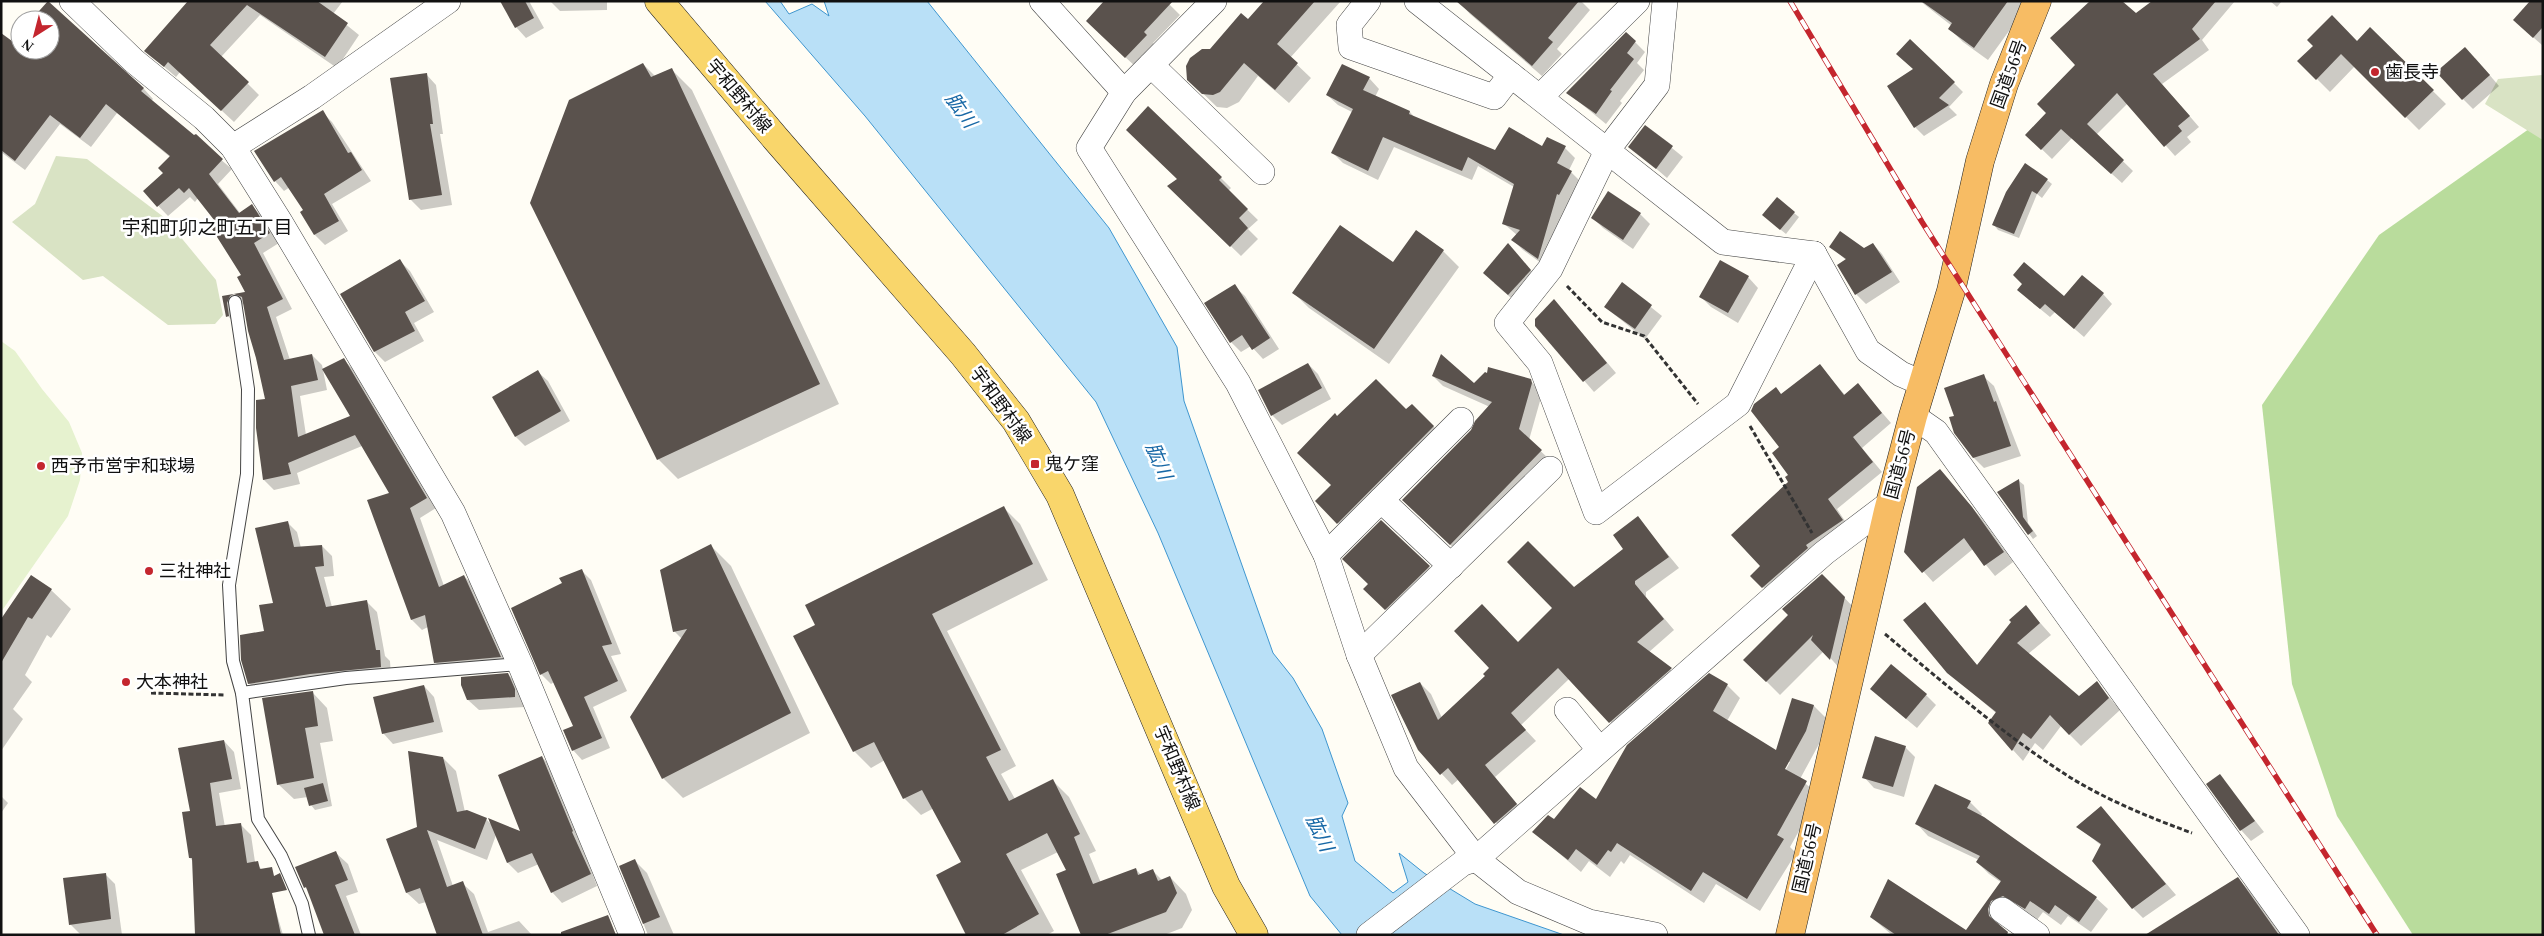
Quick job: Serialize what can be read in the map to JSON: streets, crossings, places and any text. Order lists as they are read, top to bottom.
{
  "streets": {
    "highway": ["国道56号"],
    "main road": ["宇和野村線"]
  },
  "districts": ["宇和町卯之町五丁目"],
  "water": ["肱川"],
  "places": {
    "other": [
      "歯長寺",
      "西予市営宇和球場",
      "三社神社",
      "大本神社"
    ],
    "transit": ["鬼ケ窪"]
  },
  "north": "bottom left"
}
